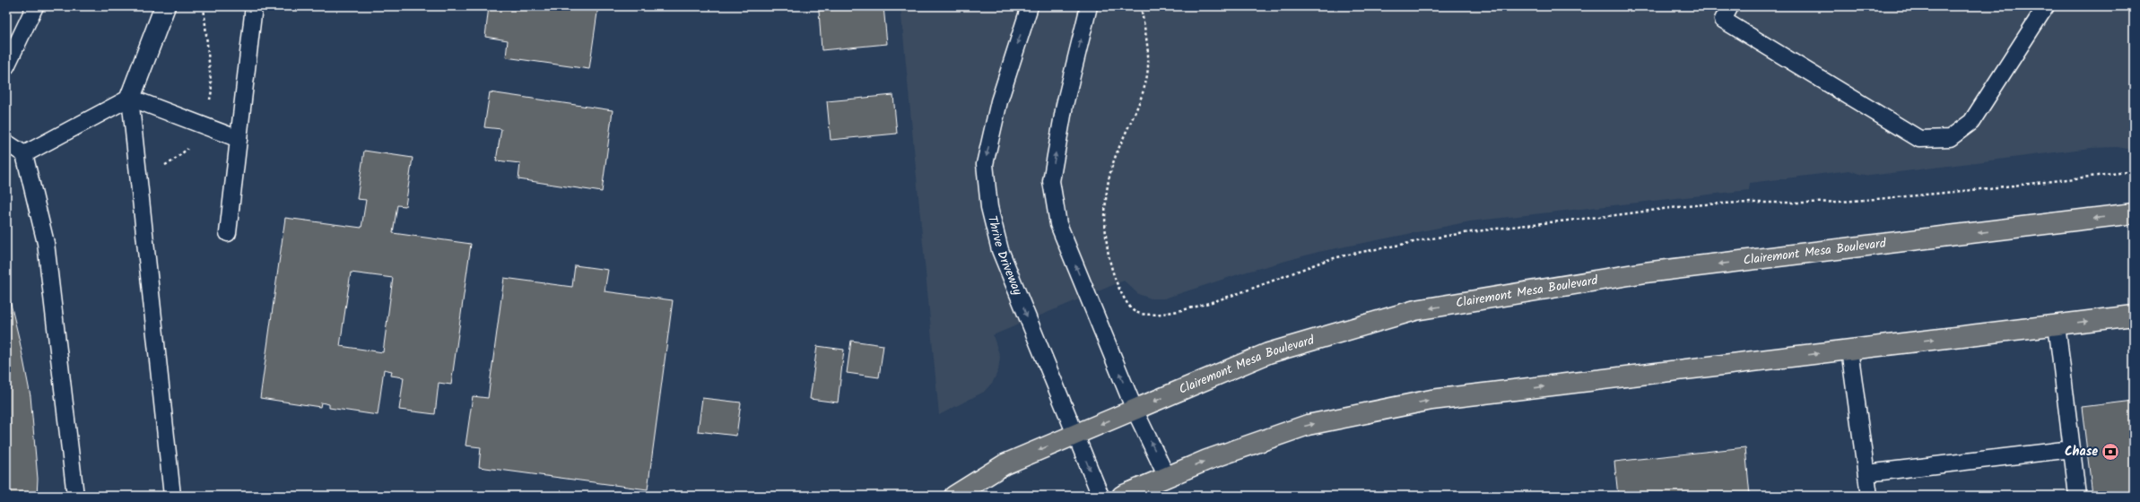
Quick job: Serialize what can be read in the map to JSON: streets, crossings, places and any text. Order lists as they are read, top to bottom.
{
  "streets": {
    "main road": ["Clairemont Mesa Boulevard"],
    "lane": ["Thrive Driveway"]
  },
  "crossings": [
    ["Clairemont Mesa Boulevard", "Thrive Driveway"]
  ],
  "places": {
    "bank": ["Chase"]
  }
}
